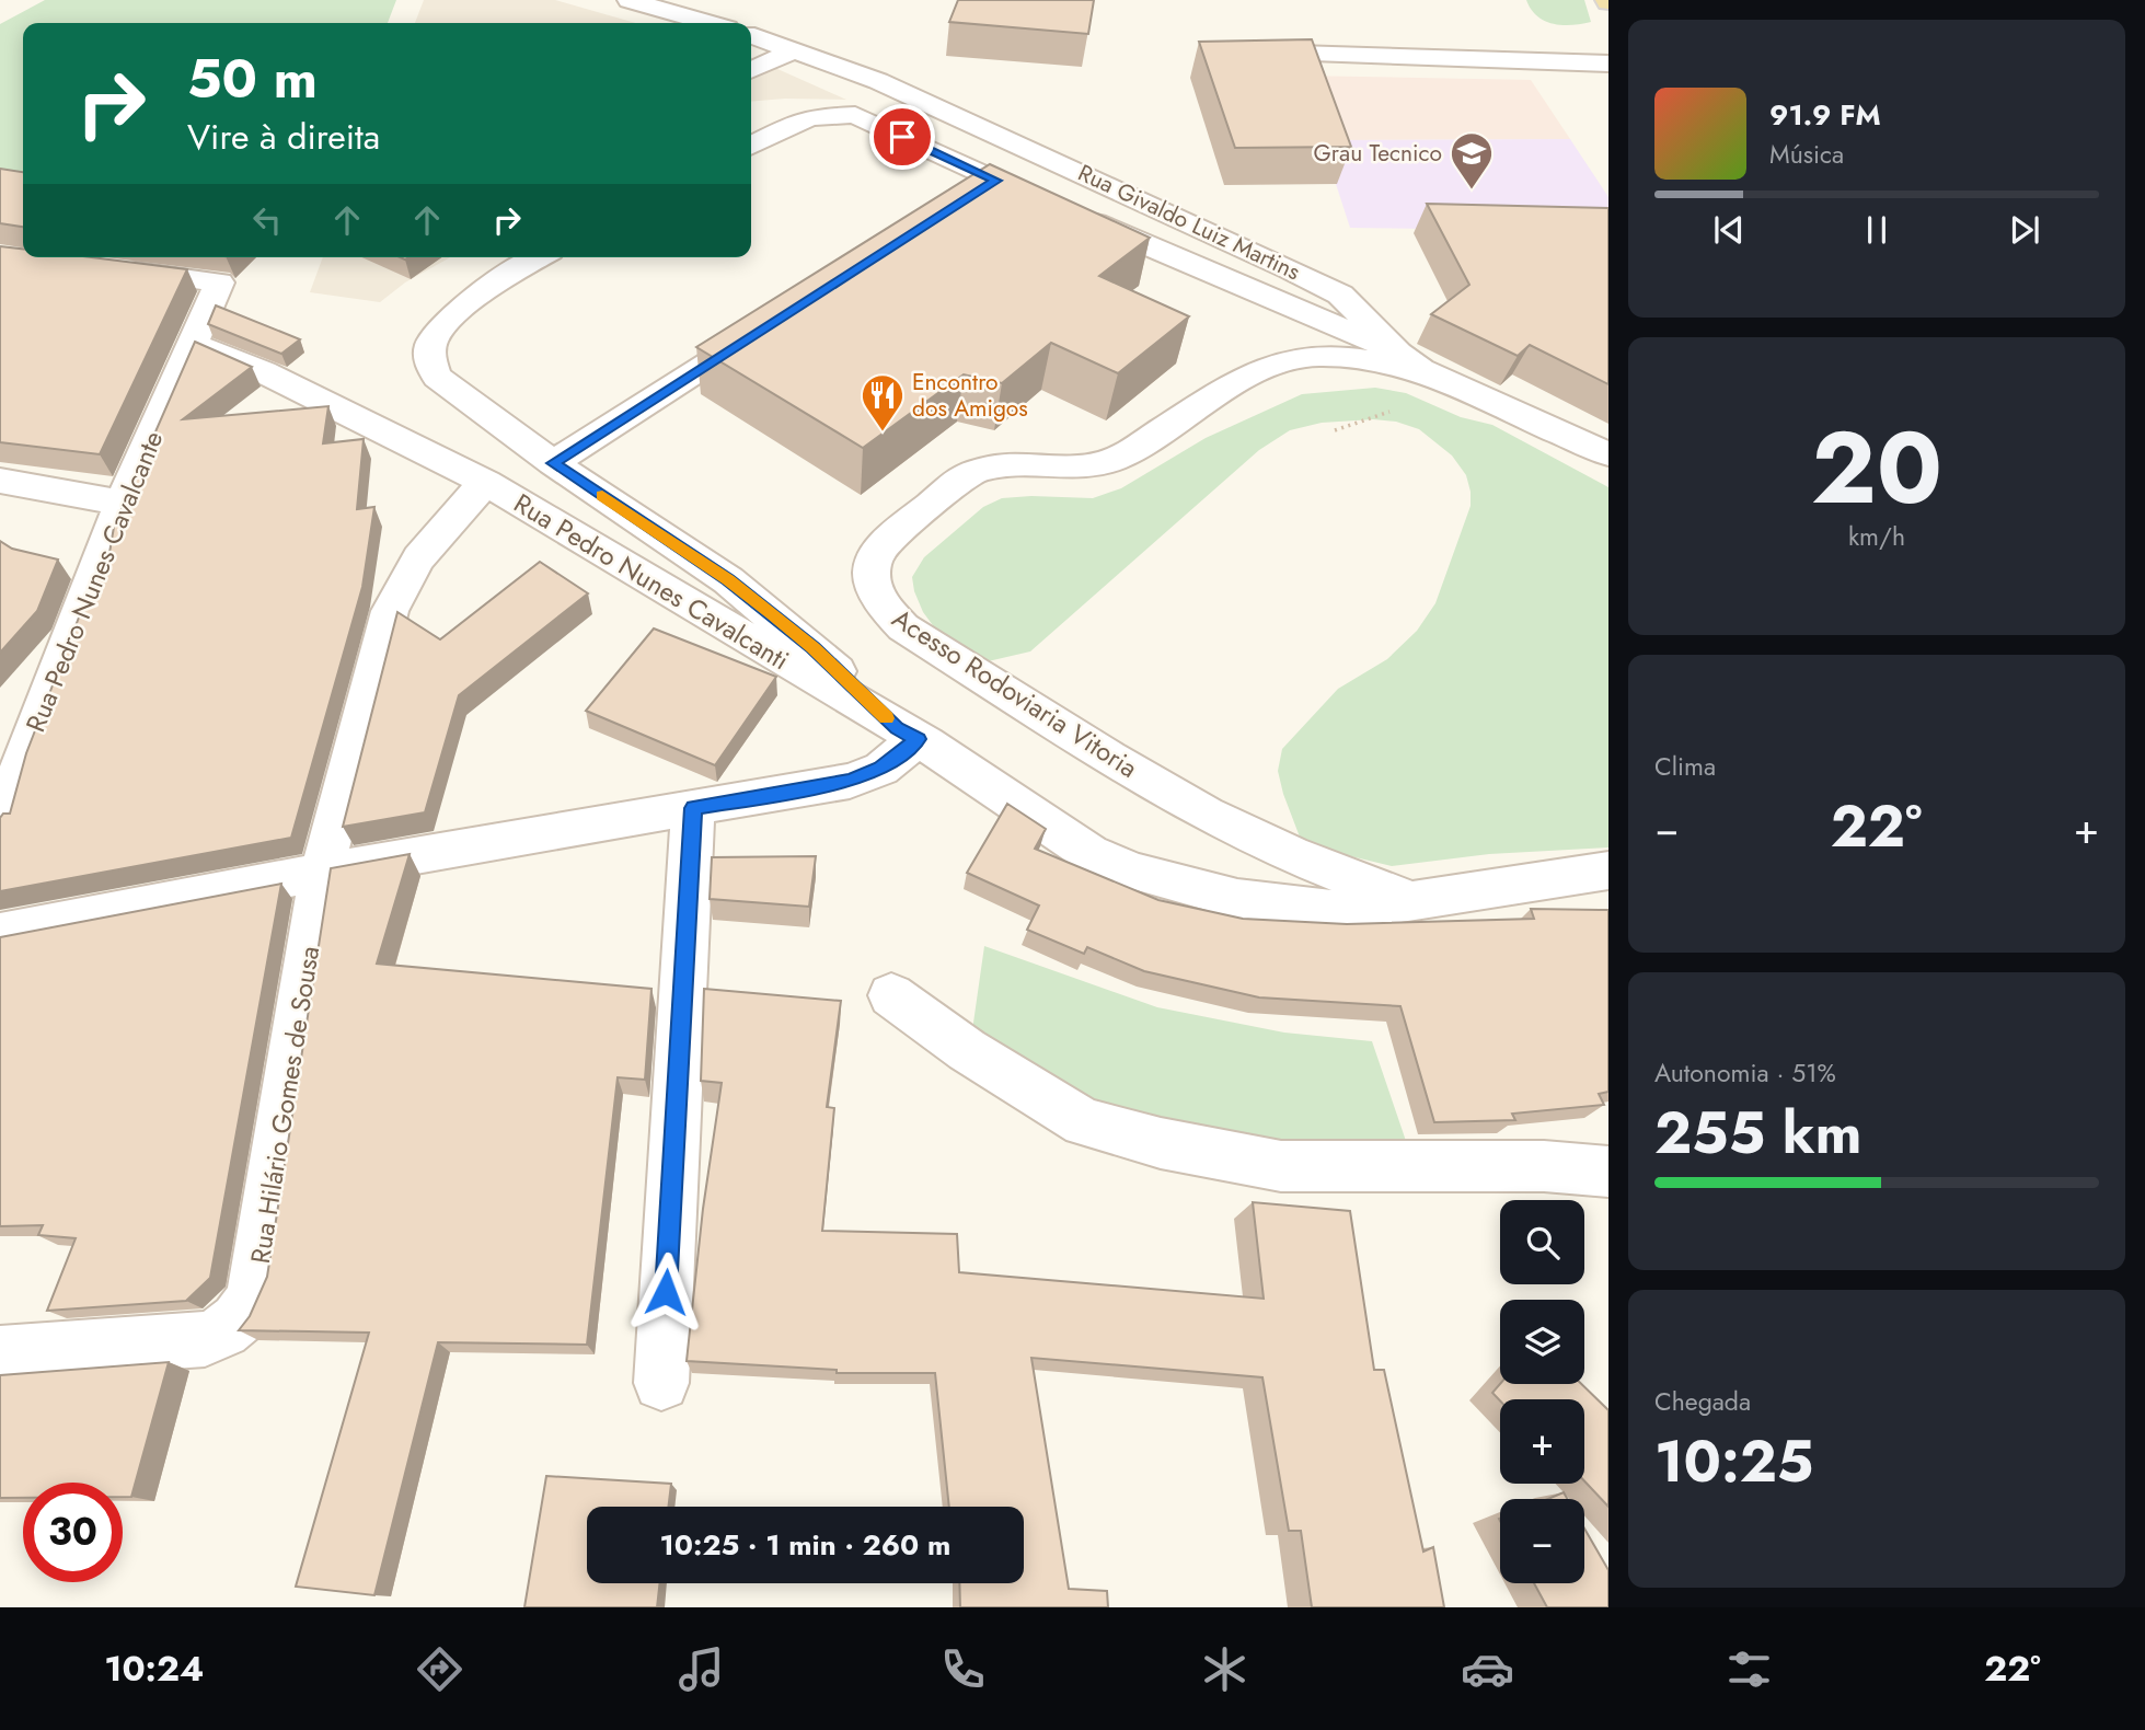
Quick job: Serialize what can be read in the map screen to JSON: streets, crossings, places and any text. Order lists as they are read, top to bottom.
{
  "streets": {
    "street": [
      "Rua Givaldo Luiz Martins",
      "Rua Pedro Nunes Cavalcante",
      "Rua Pedro Nunes Cavalcanti",
      "Acesso Rodoviaria Vitoria",
      "Rua Hilário Gomes de Sousa"
    ]
  },
  "crossings": [
    ["Rua Givaldo Luiz Martins", "Acesso Rodoviaria Vitoria"],
    ["Rua Pedro Nunes Cavalcante", "Rua Pedro Nunes Cavalcanti"],
    ["Rua Pedro Nunes Cavalcanti", "Acesso Rodoviaria Vitoria"],
    ["Rua Pedro Nunes Cavalcanti", "Rua Hilário Gomes de Sousa"]
  ],
  "places": {
    "school or university": ["Grau Tecnico"],
    "restaurant": ["Encontro dos Amigos"]
  },
  "page": {
    "turn": ["50 m", "Vire à direita"],
    "song": ["91.9 FM", "Música"],
    "tile": [
      ["20", "km/h"],
      "Clima",
      ["Autonomia · 51%", "255 km"],
      ["Chegada", "10:25"]
    ],
    "heat": ["−", "22°", "+"],
    "map_buttons": ["+", "−"],
    "limit": "30",
    "trip": "10:25 · 1 min · 260 m",
    "tabs": ["10:24", "22°"]
  }
}
